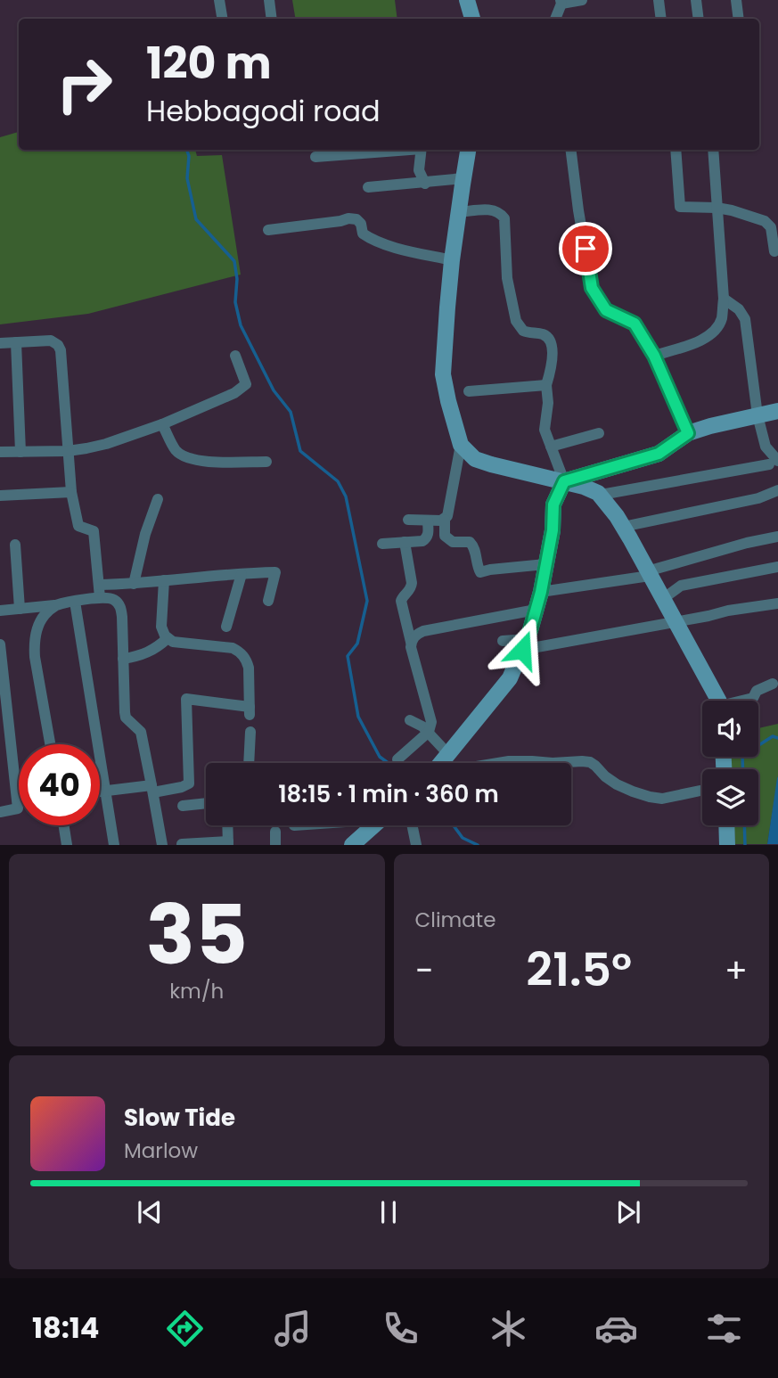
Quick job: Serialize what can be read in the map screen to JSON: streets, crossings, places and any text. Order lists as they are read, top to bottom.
{
  "page": {
    "turn": ["120 m", "Hebbagodi road"],
    "limit": "40",
    "trip": "18:15 · 1 min · 360 m",
    "tile": [
      ["35", "km/h"],
      "Climate"
    ],
    "heat": ["−", "21.5°", "+"],
    "song": ["Slow Tide", "Marlow"],
    "tabs": "18:14"
  }
}
